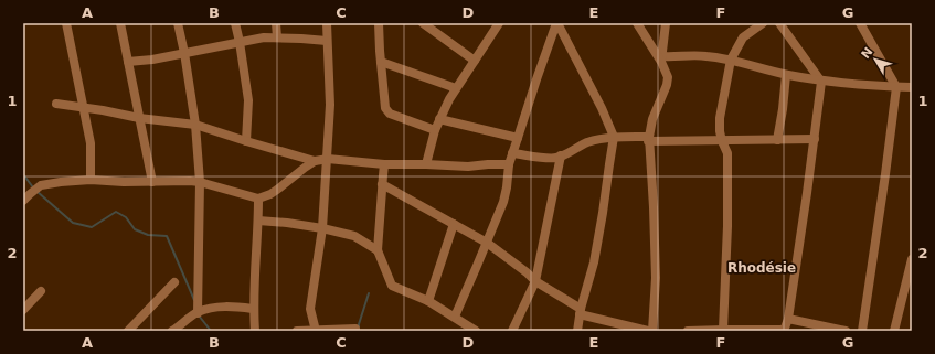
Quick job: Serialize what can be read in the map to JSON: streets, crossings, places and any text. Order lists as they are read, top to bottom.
{
  "districts": ["Rhodésie"],
  "north": "top left",
  "grid": {
    "columns": [
      "A",
      "B",
      "C",
      "D",
      "E",
      "F",
      "G"
    ],
    "rows": ["1", "2"]
  }
}
